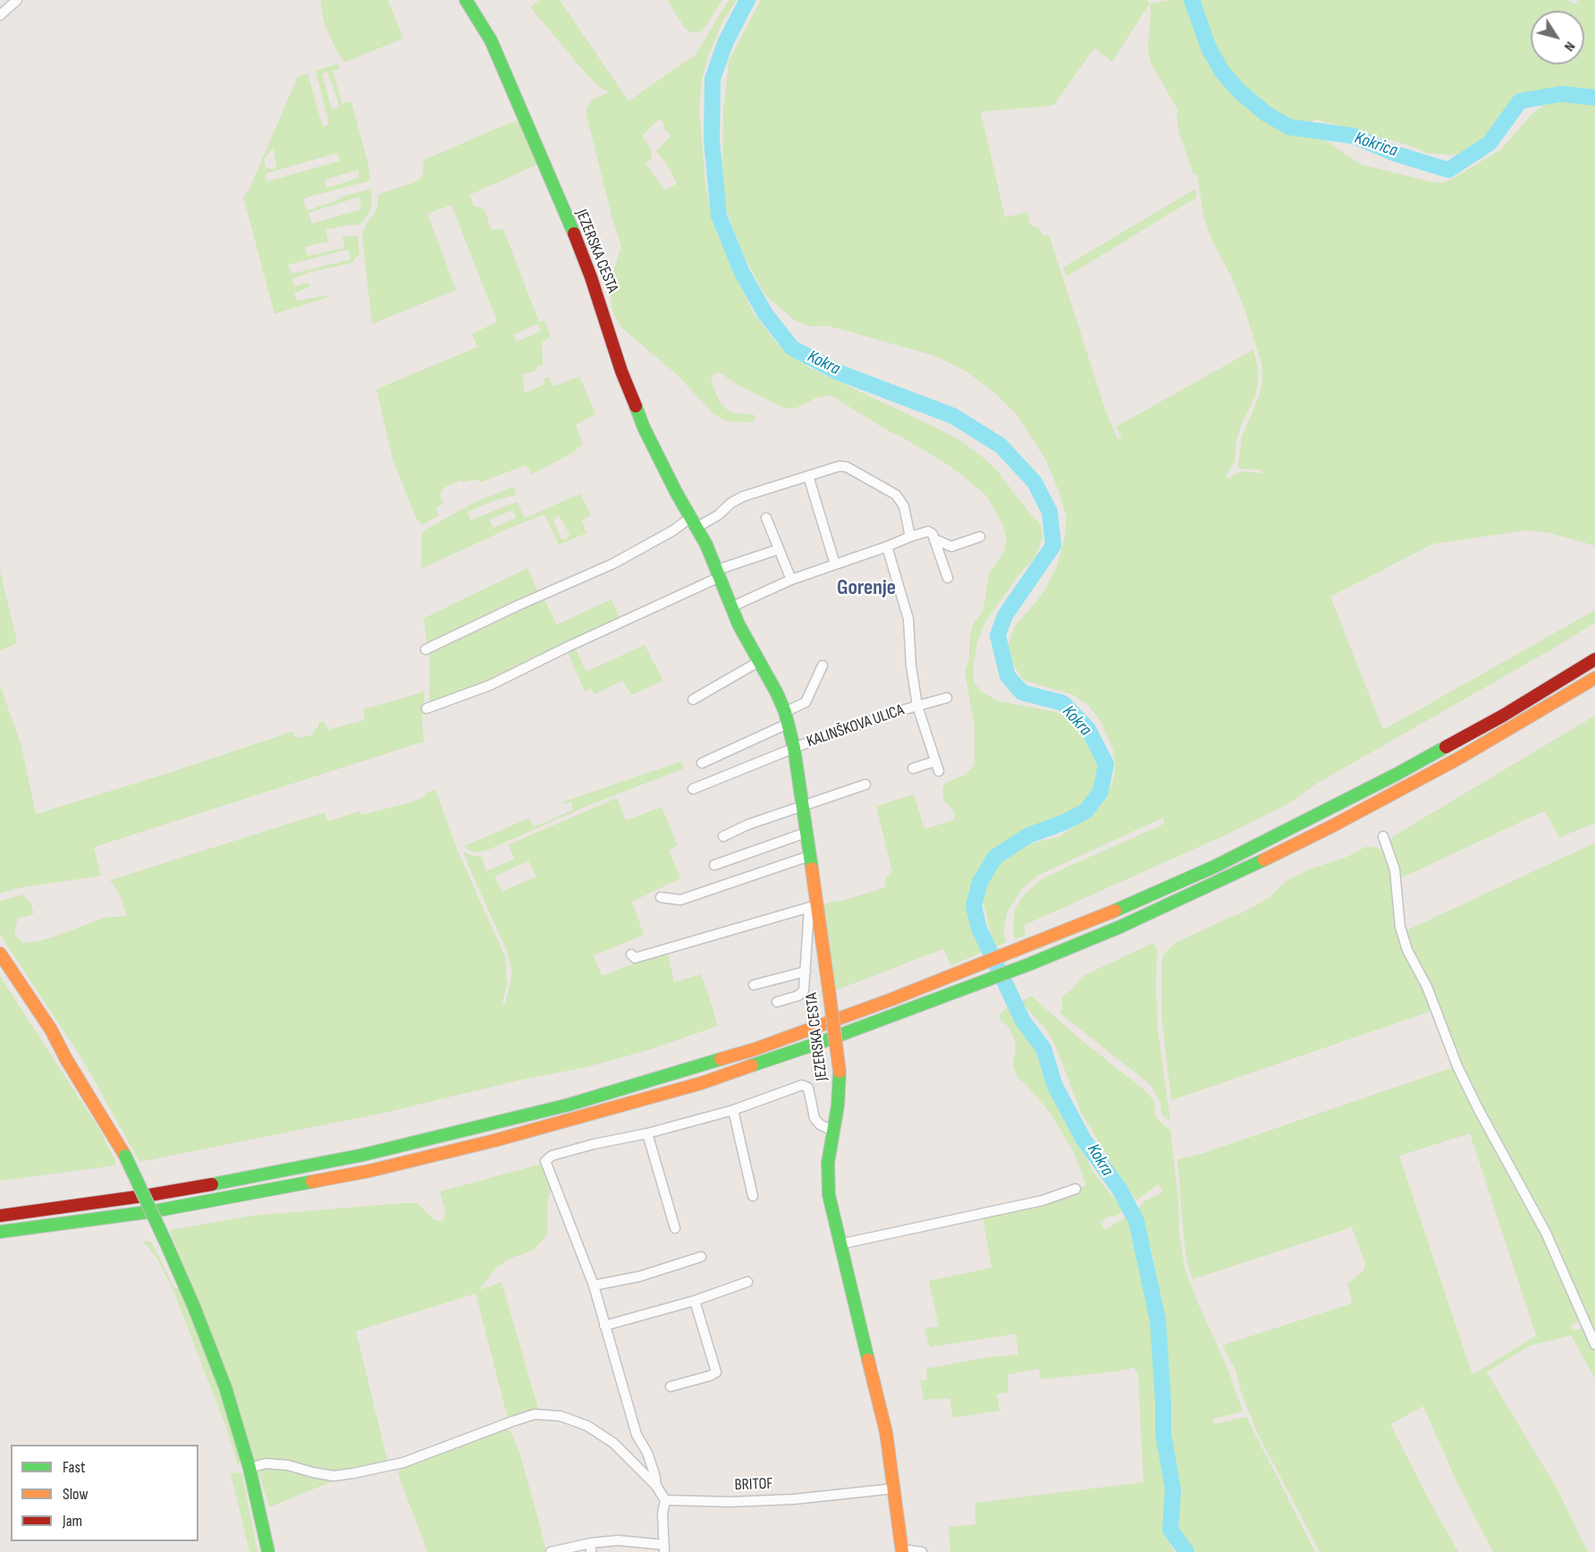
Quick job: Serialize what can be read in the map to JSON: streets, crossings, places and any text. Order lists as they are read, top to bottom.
{
  "streets": {
    "main road": ["JEZERSKA CESTA"],
    "street": ["KALINŠKOVA ULICA", "BRITOF"]
  },
  "crossings": [
    ["JEZERSKA CESTA", "KALINŠKOVA ULICA"]
  ],
  "districts": ["Gorenje"],
  "water": ["Kokrica", "Kokra"],
  "legend": ["Fast", "Slow", "Jam"],
  "north": "bottom right"
}
